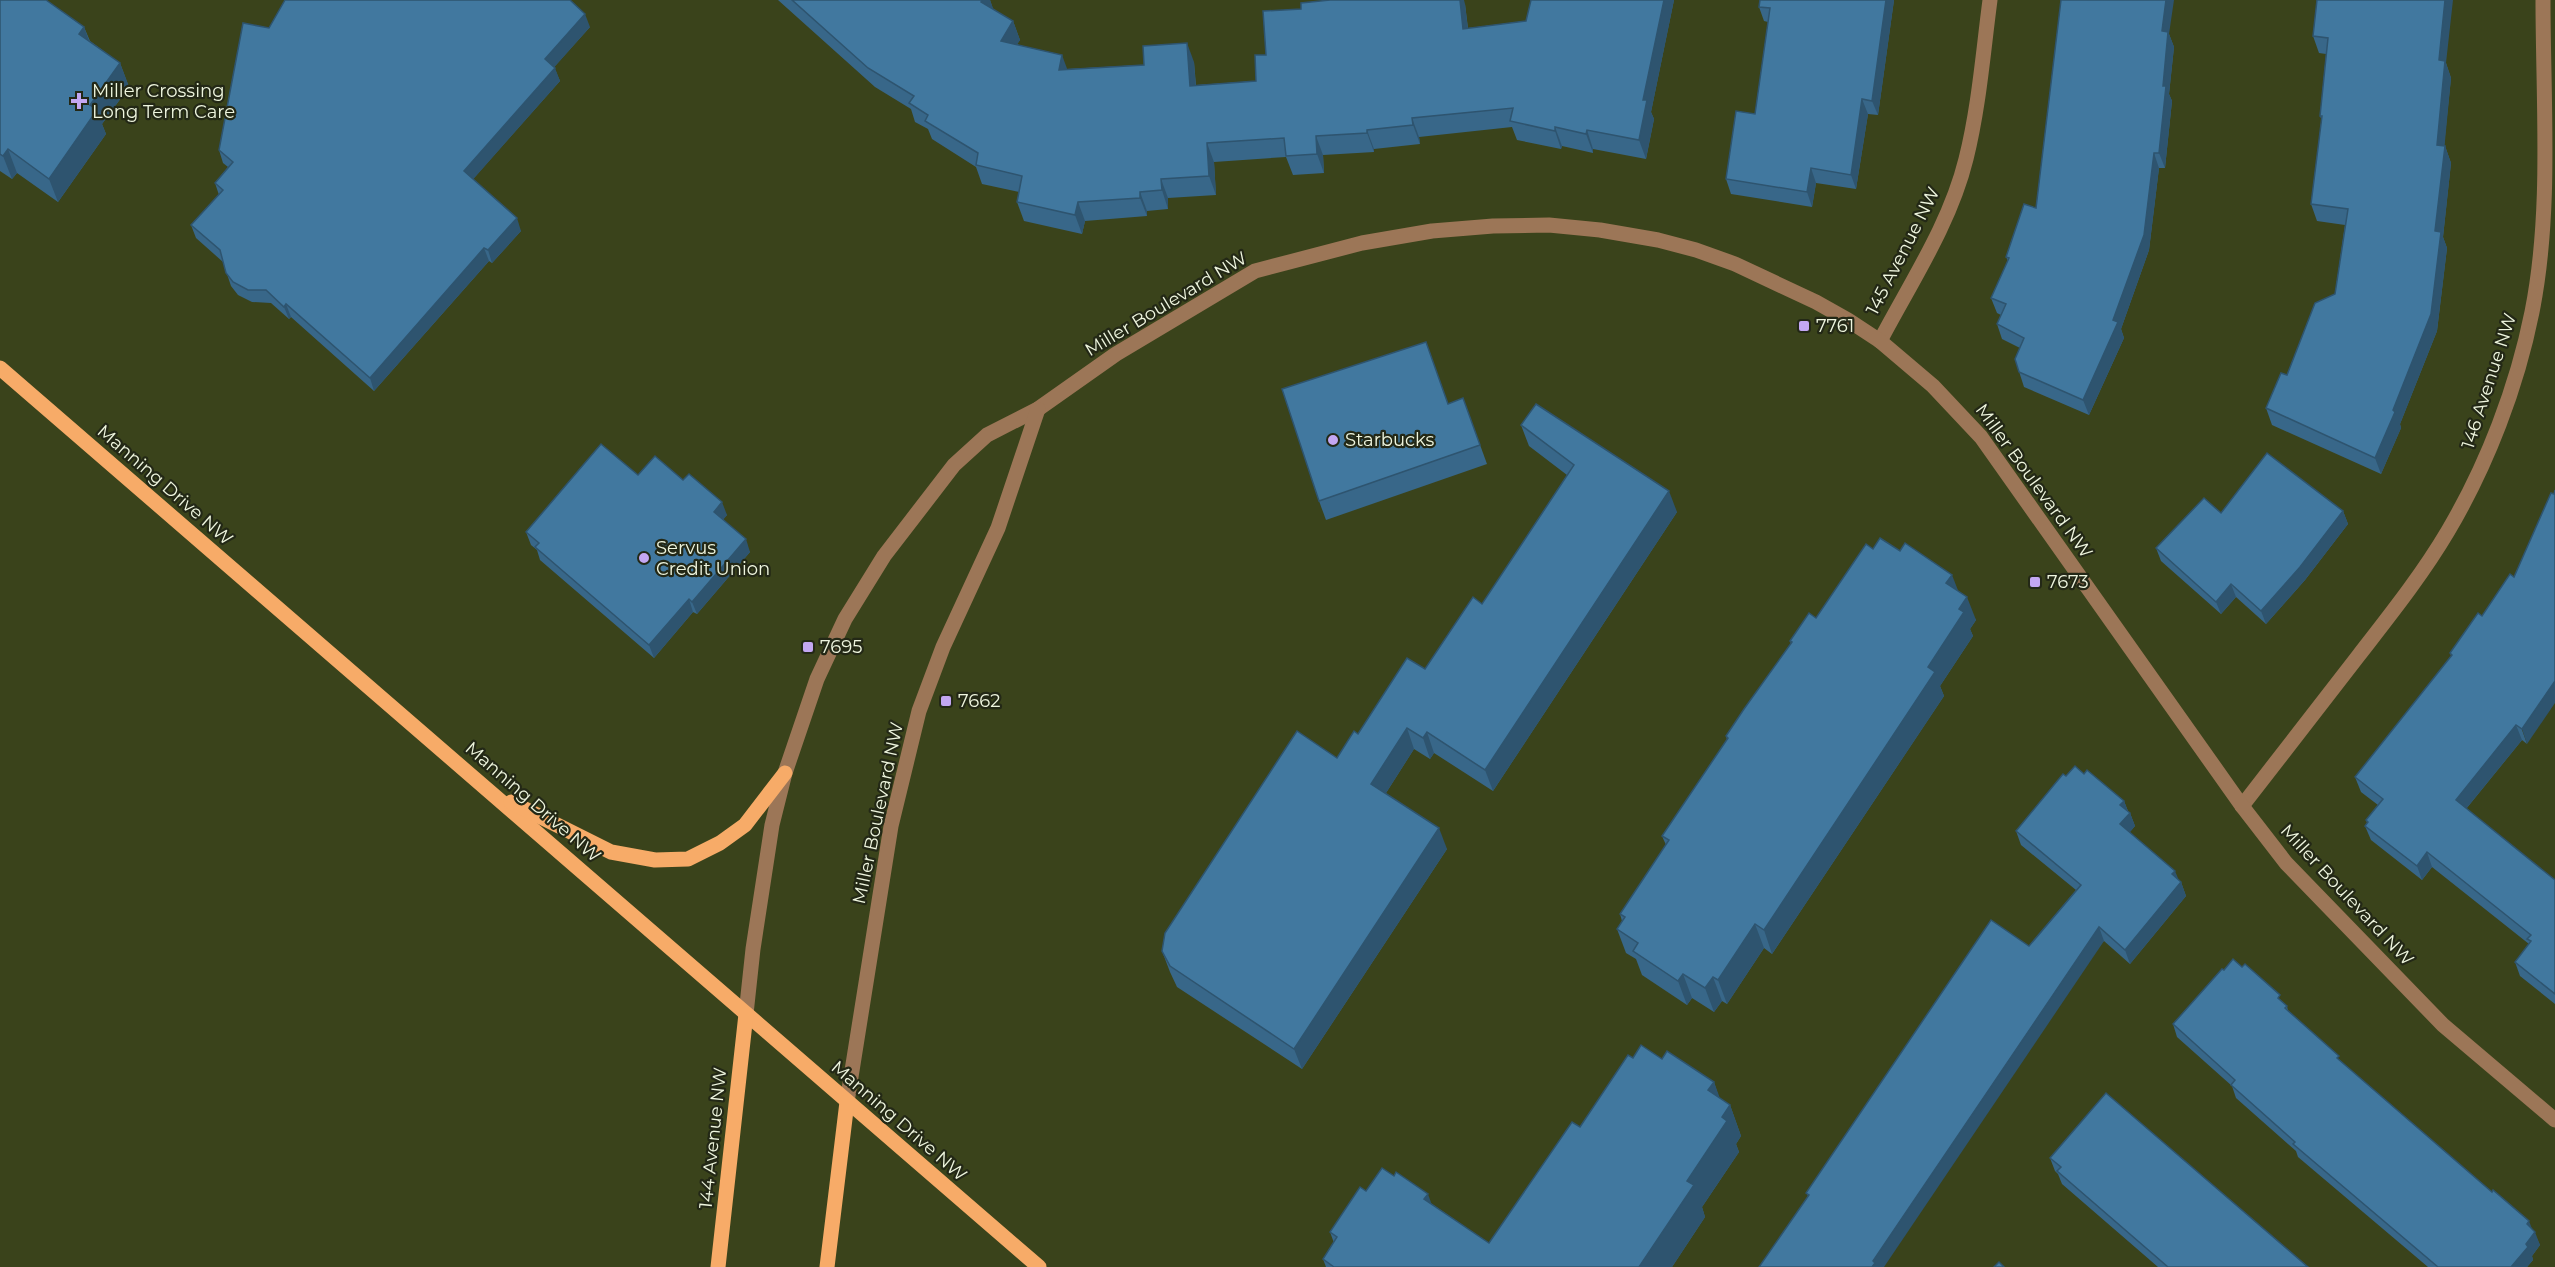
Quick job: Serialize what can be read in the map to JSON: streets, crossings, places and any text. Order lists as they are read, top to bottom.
{
  "streets": {
    "main road": ["Manning Drive NW", "144 Avenue NW"],
    "street": ["145 Avenue NW", "Miller Boulevard NW", "146 Avenue NW"]
  },
  "crossings": [
    ["145 Avenue NW", "Miller Boulevard NW"],
    ["Miller Boulevard NW", "146 Avenue NW"],
    ["Miller Boulevard NW", "Manning Drive NW"],
    ["Miller Boulevard NW", "144 Avenue NW"],
    ["Manning Drive NW", "144 Avenue NW"]
  ],
  "places": {
    "health": ["Miller Crossing Long Term Care"],
    "transit": [
      "7761",
      "7673",
      "7695",
      "7662"
    ],
    "other": ["Starbucks", "Servus Credit Union"]
  }
}
